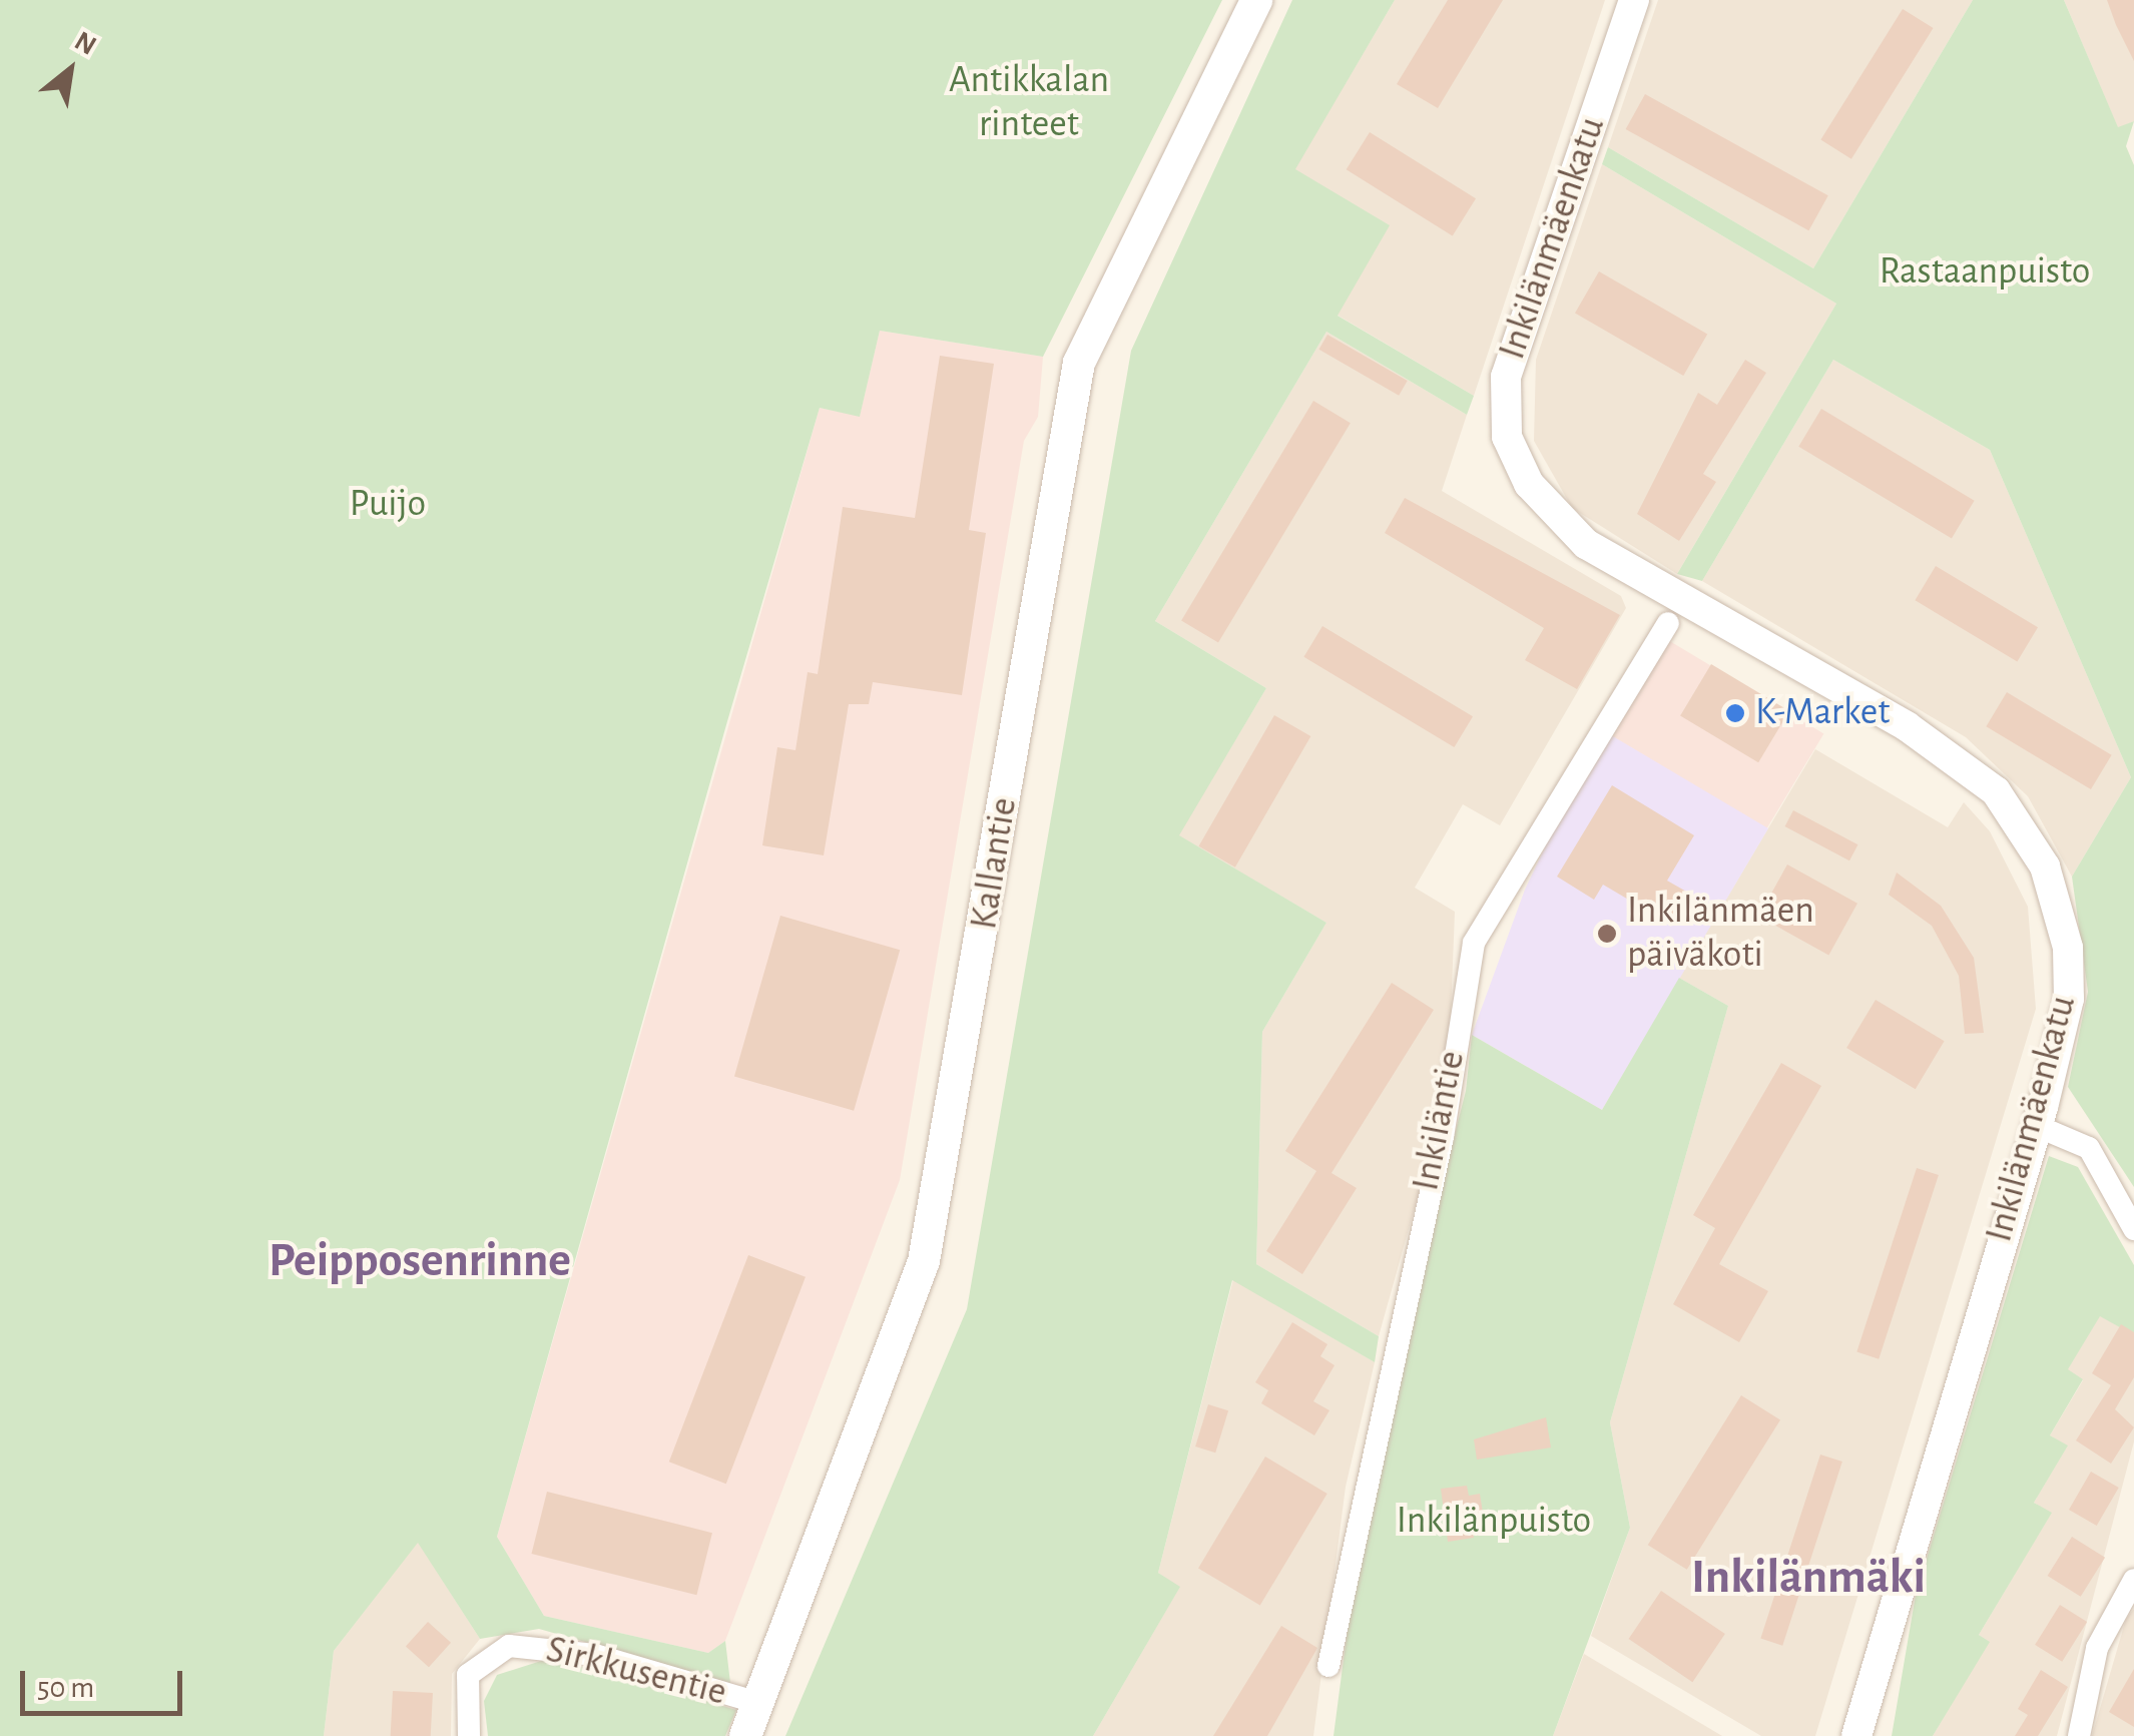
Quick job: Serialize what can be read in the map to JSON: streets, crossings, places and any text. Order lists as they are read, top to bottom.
{
  "streets": {
    "main road": ["Kallantie"],
    "street": ["Inkilänmäenkatu", "Inkiläntie", "Sirkkusentie"]
  },
  "crossings": [
    ["Kallantie", "Sirkkusentie"]
  ],
  "districts": ["Peipposenrinne", "Inkilänmäki"],
  "parks": [
    "Antikkalan rinteet",
    "Rastaanpuisto",
    "Puijo",
    "Inkilänpuisto"
  ],
  "places": ["K-Market", "Inkilänmäen päiväkoti"],
  "scale_bar": "50 m",
  "north": "top right"
}
